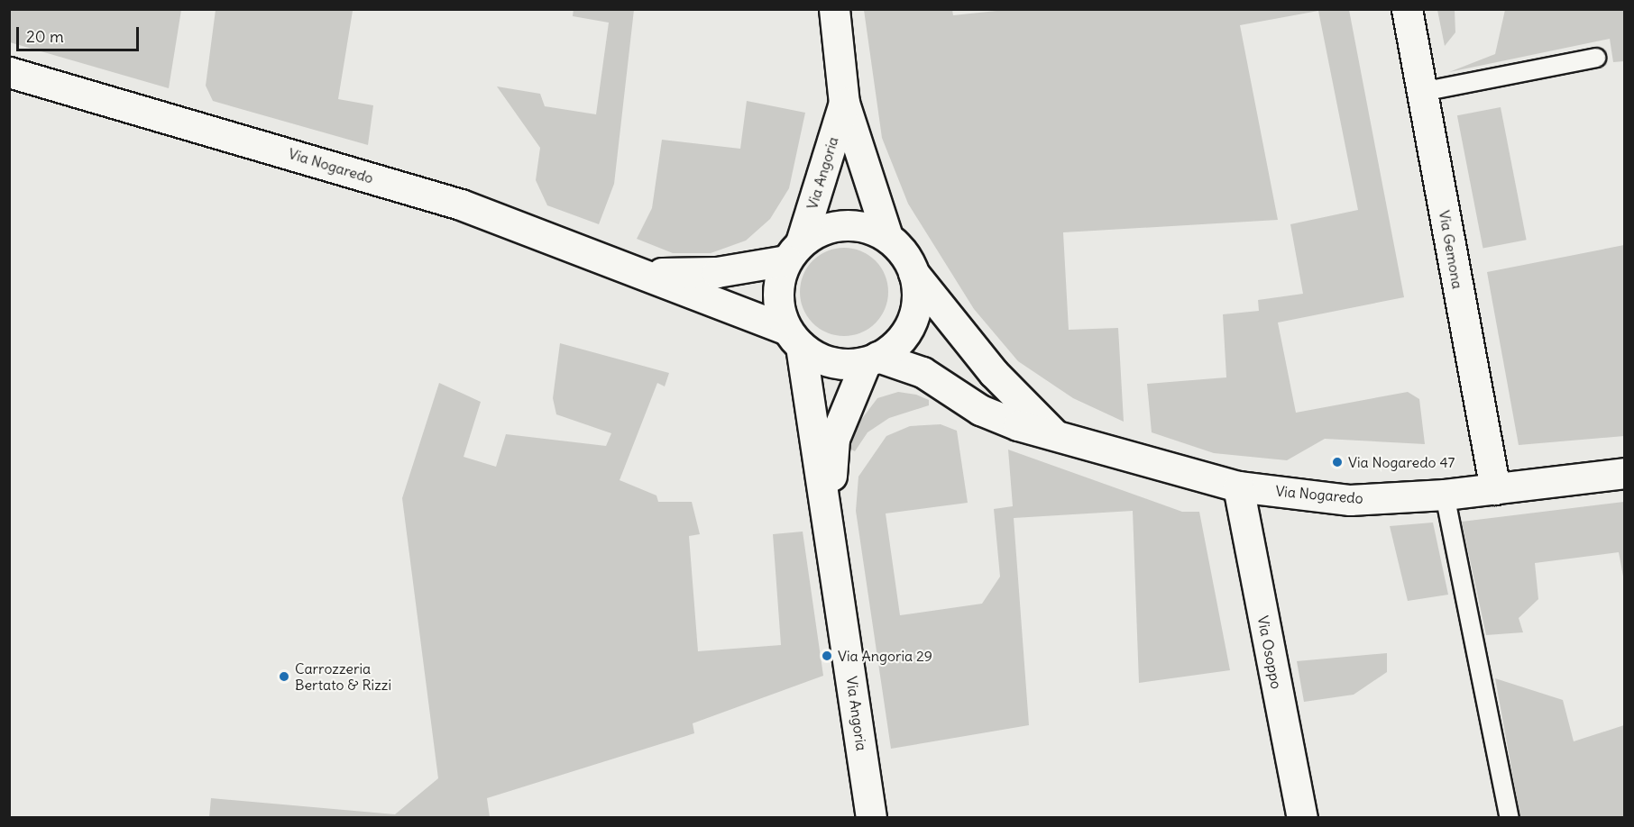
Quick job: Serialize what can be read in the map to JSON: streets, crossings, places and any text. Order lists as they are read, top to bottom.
{
  "streets": {
    "street": [
      "Via Nogaredo",
      "Via Angoria",
      "Via Gemona",
      "Via Osoppo"
    ]
  },
  "crossings": [
    ["Via Nogaredo", "Via Angoria"],
    ["Via Nogaredo", "Via Gemona"],
    ["Via Nogaredo", "Via Osoppo"]
  ],
  "places": ["Via Nogaredo 47", "Via Angoria 29", "Carrozzeria Bertato & Rizzi"],
  "scale_bar": "20 m"
}
